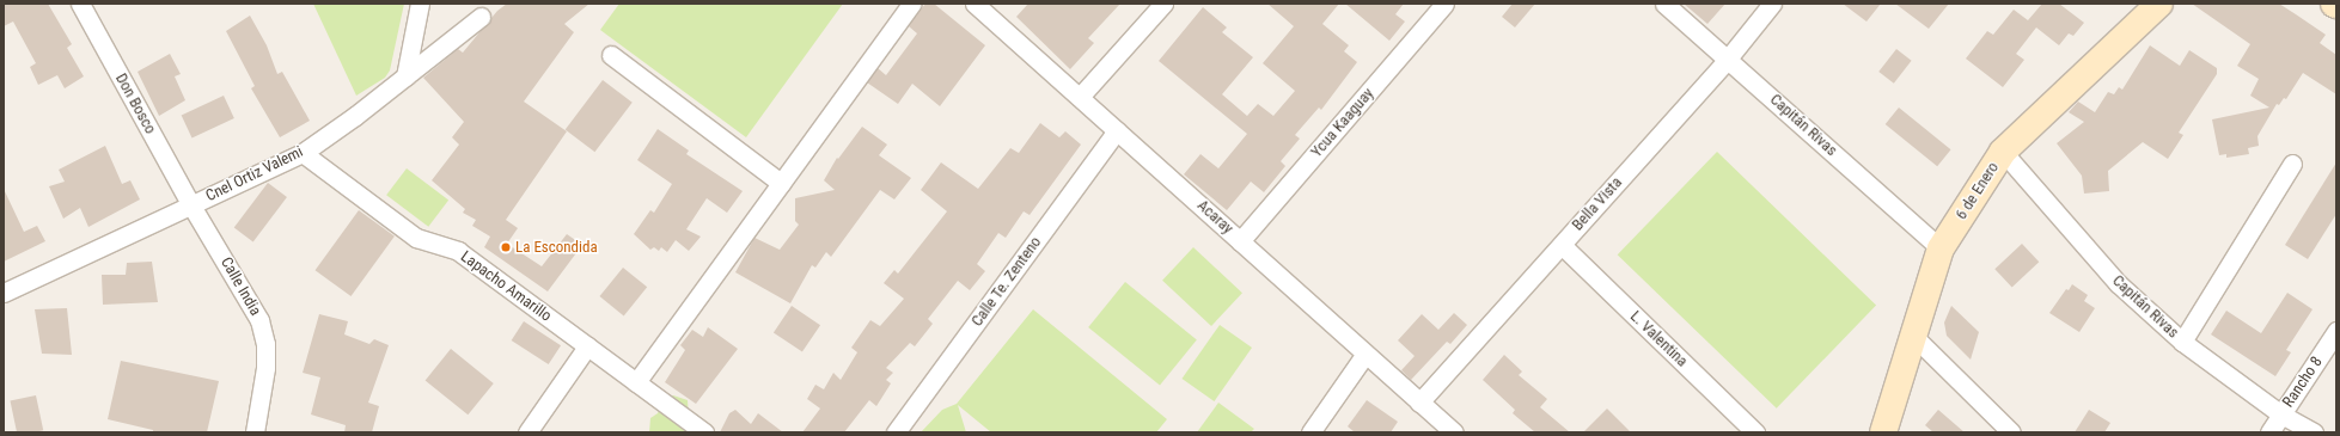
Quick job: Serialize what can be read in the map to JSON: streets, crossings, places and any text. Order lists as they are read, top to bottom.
{
  "streets": {
    "main road": ["6 de Enero"],
    "street": [
      "Don Bosco",
      "Ycua Kaaguay",
      "Capitán Rivas",
      "Cnel Ortiz Valemi",
      "Bella Vista",
      "Acaray",
      "Calle Te. Zenteno",
      "Calle India",
      "Lapacho Amarillo",
      "L. Valentina",
      "Rancho 8"
    ]
  },
  "crossings": [
    ["Don Bosco", "Cnel Ortiz Valemi"],
    ["Don Bosco", "Calle India"],
    ["Ycua Kaaguay", "Acaray"],
    ["Capitán Rivas", "6 de Enero"],
    ["Capitán Rivas", "Bella Vista"],
    ["Capitán Rivas", "Rancho 8"],
    ["Cnel Ortiz Valemi", "Calle India"],
    ["Cnel Ortiz Valemi", "Lapacho Amarillo"],
    ["Bella Vista", "Acaray"],
    ["Bella Vista", "L. Valentina"],
    ["Acaray", "Calle Te. Zenteno"]
  ],
  "places": ["La Escondida"]
}
